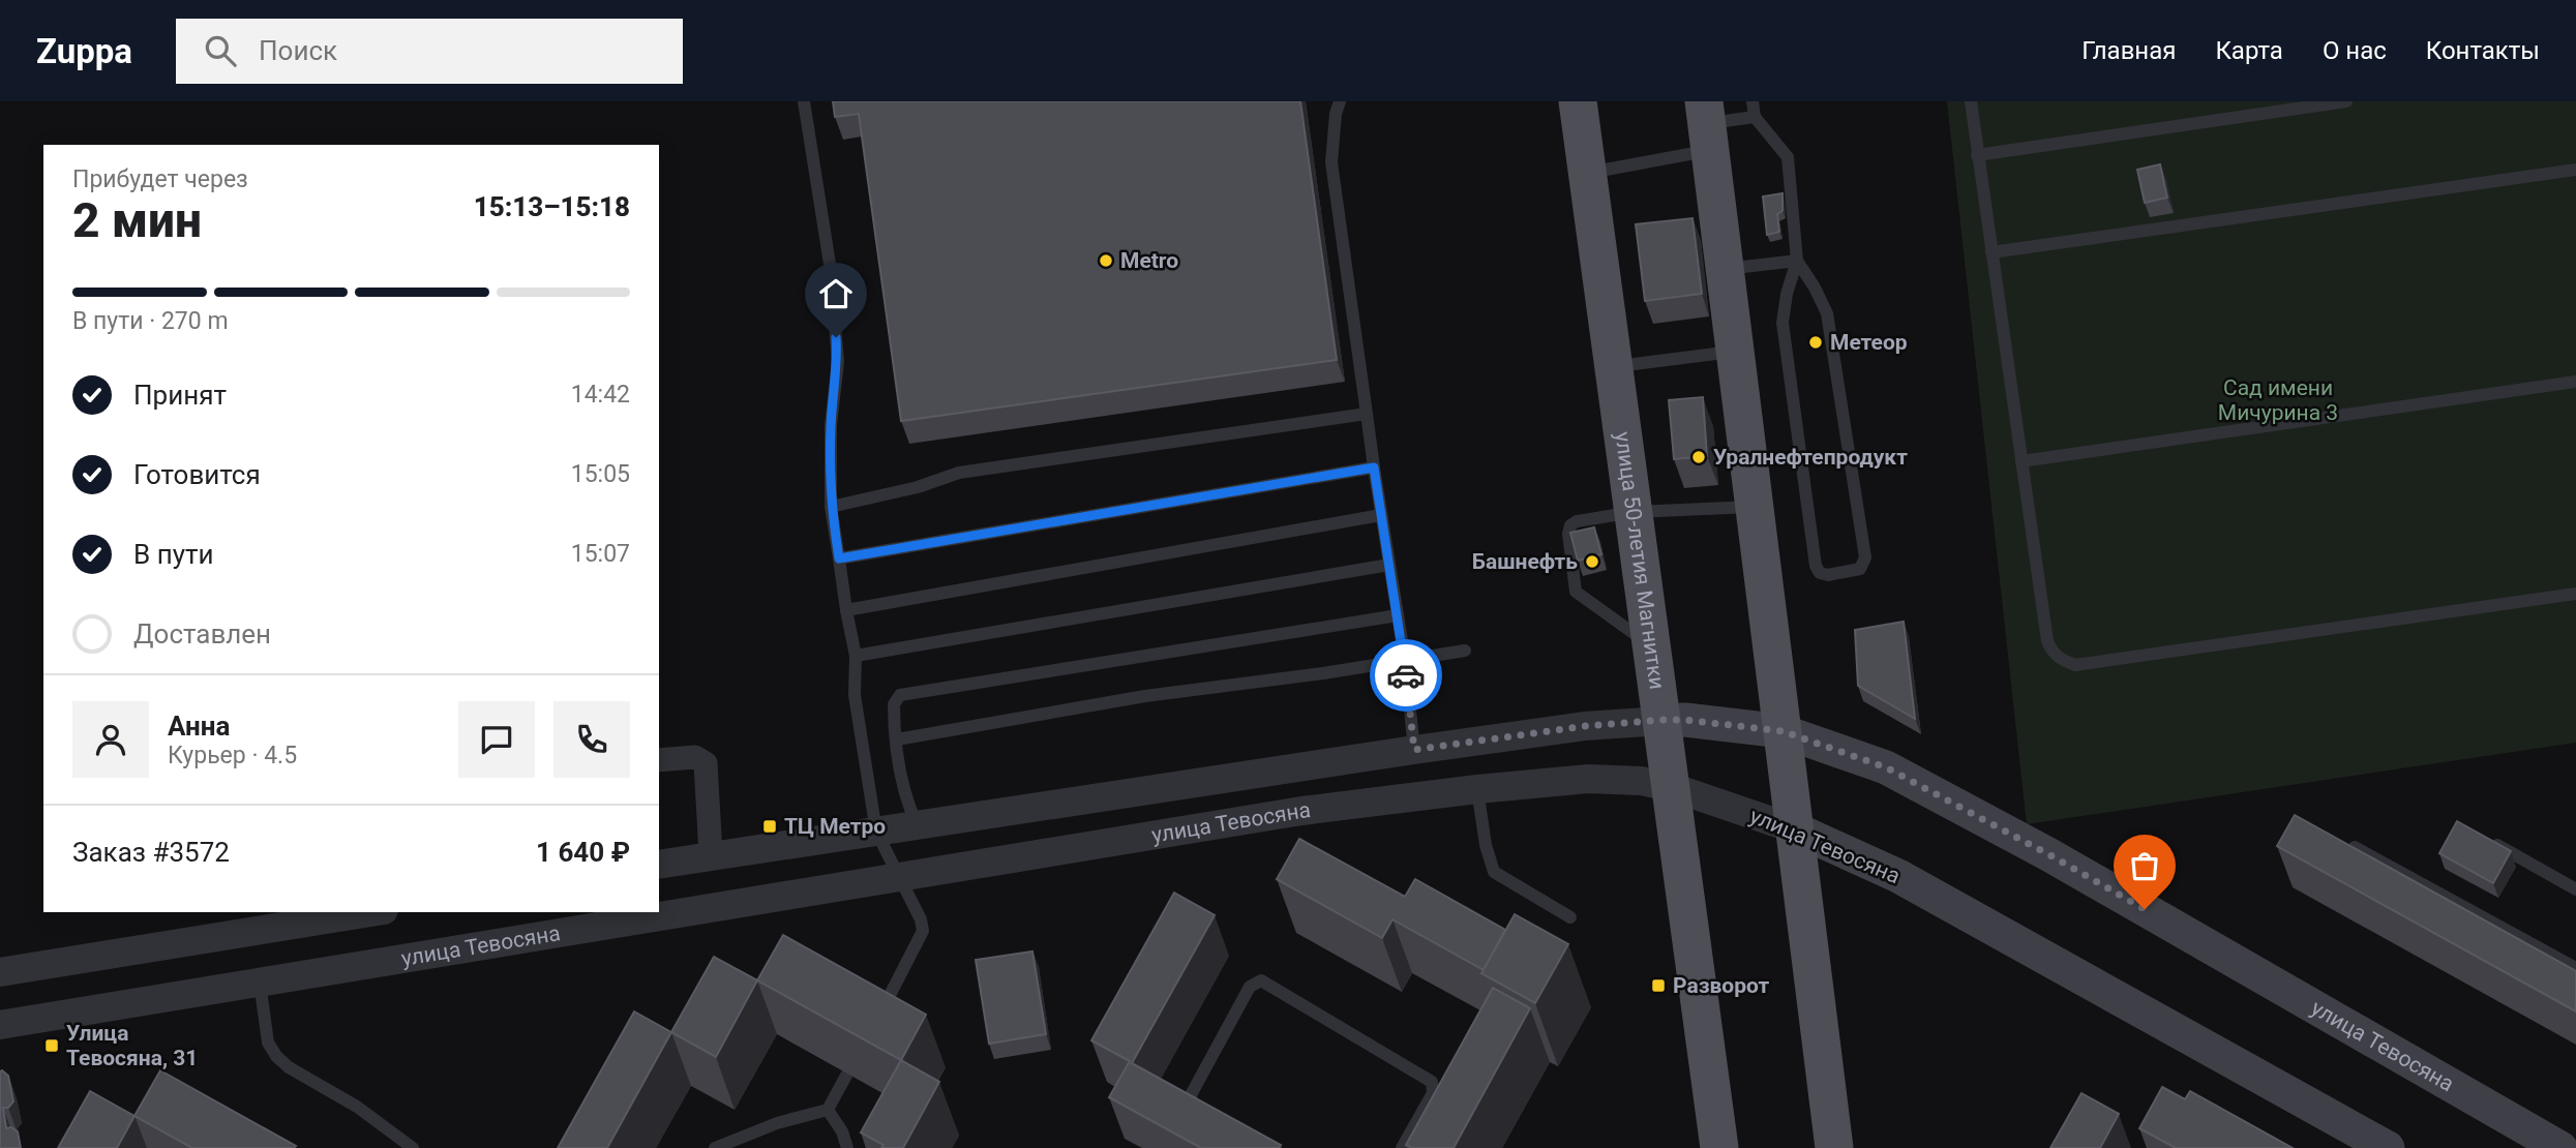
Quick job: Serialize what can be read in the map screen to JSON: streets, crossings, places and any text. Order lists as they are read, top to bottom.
{
  "streets": {
    "main road": ["улица 50-летия Магнитки", "улица Тевосяна"]
  },
  "crossings": [
    ["улица 50-летия Магнитки", "улица Тевосяна"]
  ],
  "parks": ["Сад имени Мичурина 3"],
  "places": {
    "other": [
      "Metro",
      "Метеор",
      "Уралнефтепродукт",
      "Башнефть"
    ],
    "transit": ["ТЦ Метро", "Разворот", "Улица Тевосяна, 31"]
  },
  "page": {
    "header": "Zuppa",
    "search": "Поиск",
    "nav": [
      "Главная",
      "Карта",
      "О нас",
      "Контакты"
    ],
    "heading": ["2 мин", "Прибудет через", "15:13–15:18"],
    "panel": [
      "Анна",
      "Курьер · 4.5",
      "Заказ #3572",
      "1 640 ₽"
    ],
    "bar": "В пути · 270 m",
    "list": [
      ["Принят", "14:42"],
      ["Готовится", "15:05"],
      ["В пути", "15:07"],
      "Доставлен"
    ]
  }
}
